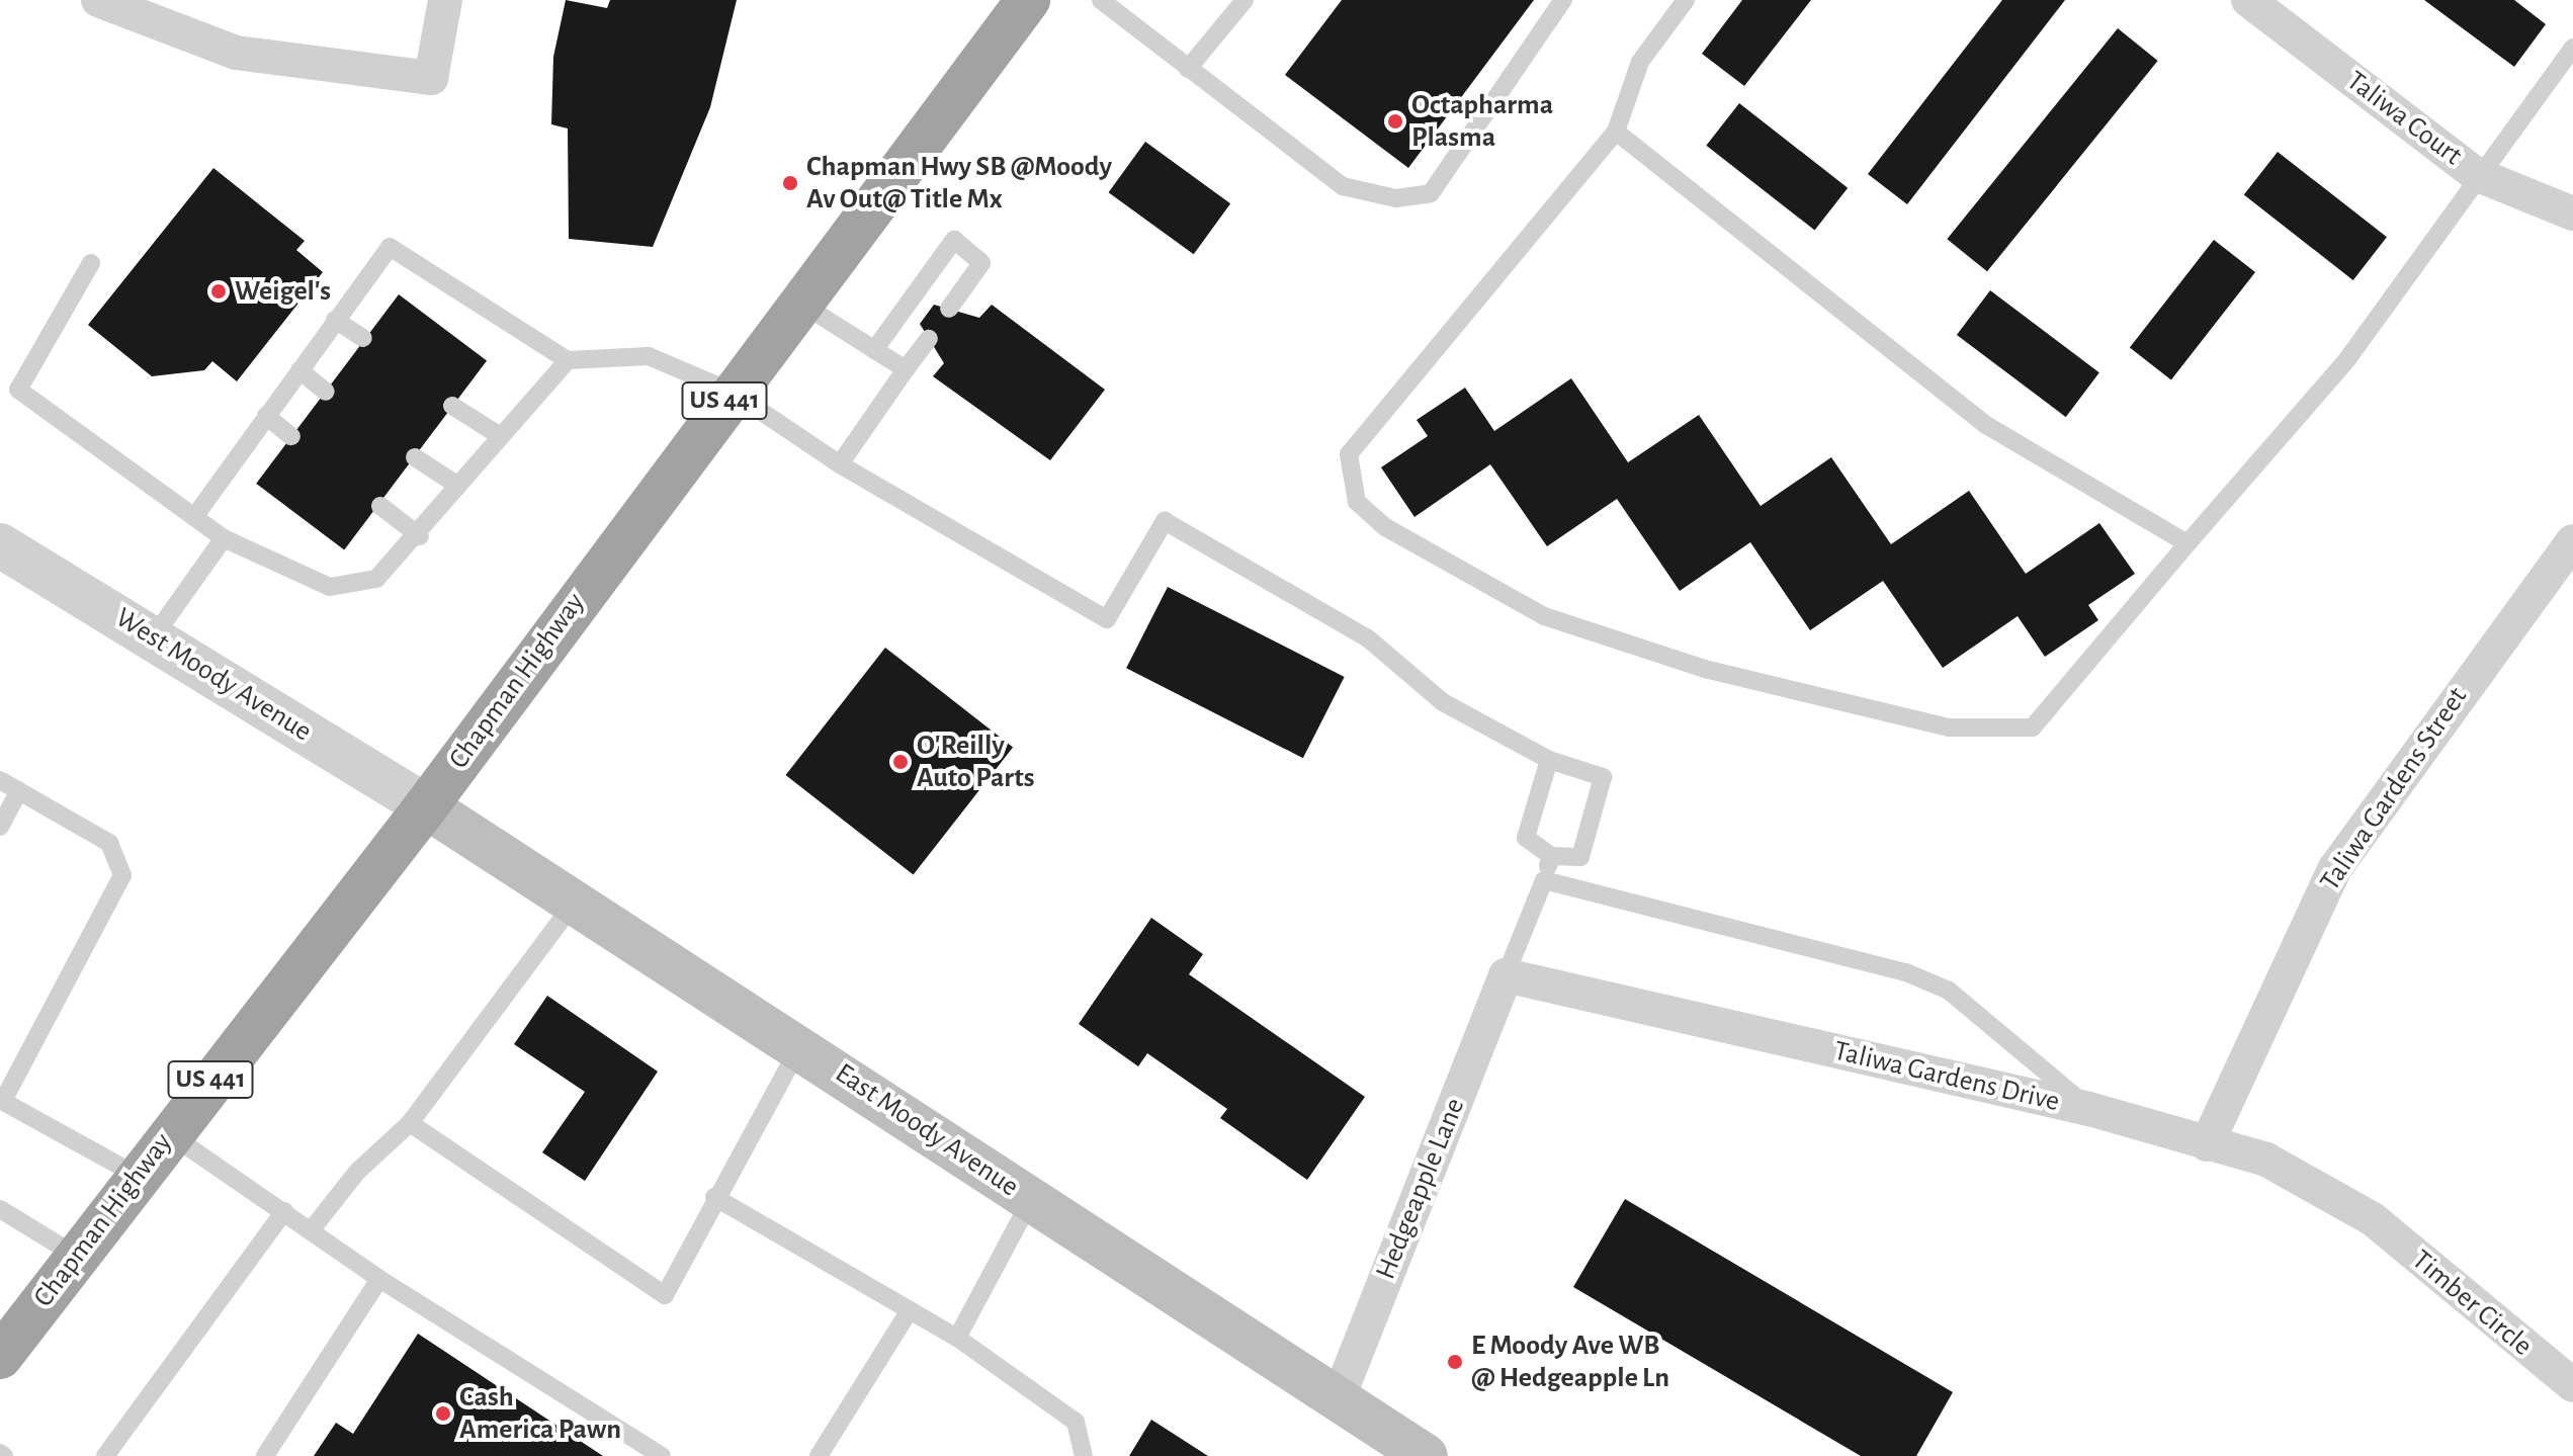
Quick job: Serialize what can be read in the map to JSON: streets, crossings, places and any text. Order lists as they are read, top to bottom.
{
  "streets": {
    "highway": ["US 441", "Chapman Highway"],
    "main road": ["East Moody Avenue"],
    "street": [
      "Taliwa Court",
      "West Moody Avenue",
      "Taliwa Gardens Street",
      "Taliwa Gardens Drive",
      "Hedgeapple Lane",
      "Timber Circle"
    ]
  },
  "crossings": [
    ["West Moody Avenue", "Chapman Highway"],
    ["West Moody Avenue", "East Moody Avenue"],
    ["Chapman Highway", "East Moody Avenue"],
    ["Taliwa Gardens Street", "Taliwa Gardens Drive"],
    ["Taliwa Gardens Drive", "Hedgeapple Lane"],
    ["Taliwa Gardens Drive", "Timber Circle"],
    ["East Moody Avenue", "Hedgeapple Lane"]
  ],
  "places": [
    "Octapharma Plasma",
    "Chapman Hwy SB @Moody Av Out@ Title Mx",
    "Weigel's",
    "O'Reilly Auto Parts",
    "E Moody Ave WB @ Hedgeapple Ln",
    "Cash America Pawn"
  ]
}
